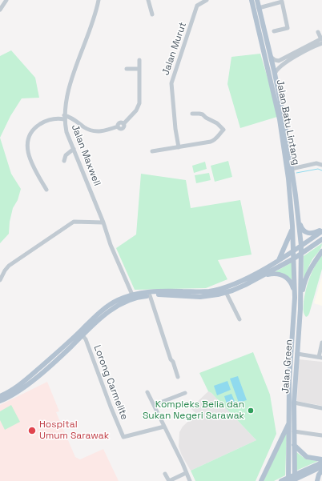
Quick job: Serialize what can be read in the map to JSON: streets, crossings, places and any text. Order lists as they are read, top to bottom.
{
  "streets": {
    "main road": ["Jalan Batu Lintang", "Jalan Green"],
    "street": ["Jalan Murut", "Jalan Maxwell", "Lorong Carmelite"]
  },
  "crossings": [
    ["Jalan Batu Lintang", "Jalan Green"]
  ],
  "places": ["Kompleks Belia dan Sukan Negeri Sarawak", "Hospital Umum Sarawak"]
}
